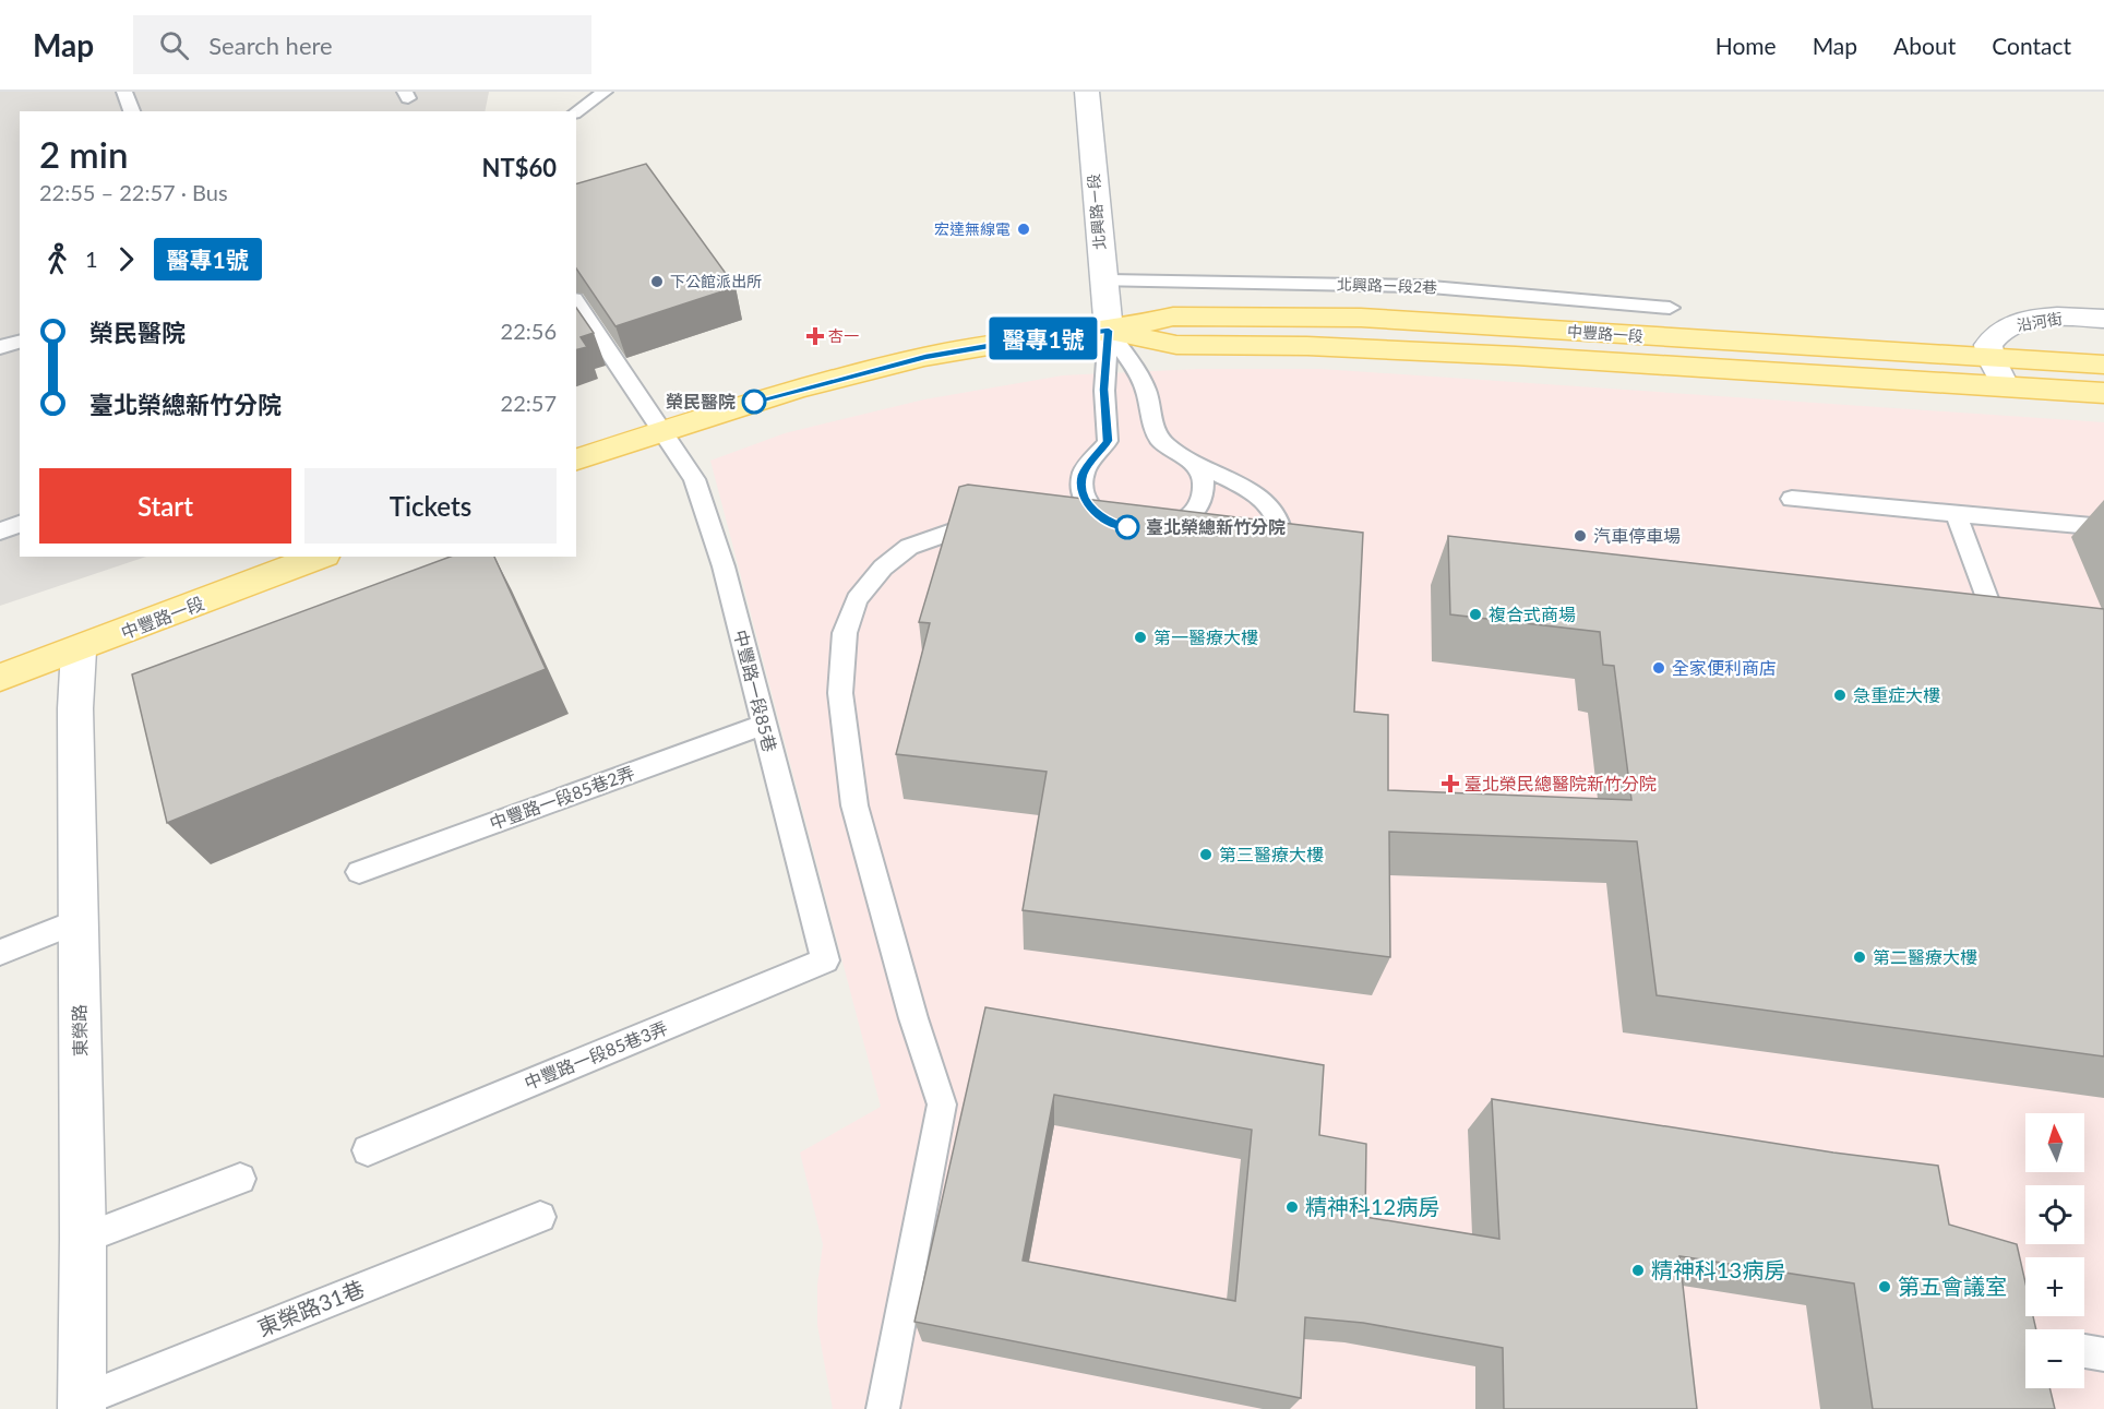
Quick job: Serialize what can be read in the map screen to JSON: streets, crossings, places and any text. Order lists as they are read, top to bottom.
{
  "streets": {
    "main road": ["中豐路一段"],
    "street": ["北興路ㄧ段", "沿河街", "東榮路"],
    "lane": [
      "北興路ㄧ段2巷",
      "中豐路一段85巷",
      "中豐路一段85巷2弄",
      "中豐路一段85巷3弄",
      "東榮路31巷"
    ]
  },
  "crossings": [
    ["北興路ㄧ段", "北興路ㄧ段2巷"],
    ["北興路ㄧ段", "中豐路一段"],
    ["沿河街", "中豐路一段"],
    ["中豐路一段", "中豐路一段85巷"],
    ["中豐路一段", "東榮路"],
    ["中豐路一段85巷", "中豐路一段85巷2弄"],
    ["中豐路一段85巷", "中豐路一段85巷3弄"],
    ["東榮路", "東榮路31巷"]
  ],
  "places": {
    "other": [
      "宏達無線電",
      "下公館派出所",
      "榮民醫院",
      "臺北榮總新竹分院",
      "汽車停車場",
      "複合式商場",
      "第一醫療大樓",
      "全家便利商店",
      "急重症大樓",
      "第三醫療大樓",
      "第二醫療大樓",
      "精神科12病房",
      "精神科13病房",
      "第五會議室"
    ],
    "health": ["杏一", "臺北榮民總醫院新竹分院"]
  },
  "lines": ["bus line 醫專1號"],
  "north": "top",
  "page": {
    "header": "Map",
    "search": "Search here",
    "nav": [
      "Home",
      "Map",
      "About",
      "Contact"
    ],
    "on_map": "醫專1號",
    "heading": ["2 min", "22:55 – 22:57 · Bus", "NT$60"],
    "legs": ["1", "醫專1號"],
    "list": [
      {
        "name": "榮民醫院",
        "value": "22:56"
      },
      {
        "name": "臺北榮總新竹分院",
        "value": "22:57"
      }
    ],
    "buttons": ["Start", "Tickets"],
    "map_buttons": ["+", "−"]
  }
}
